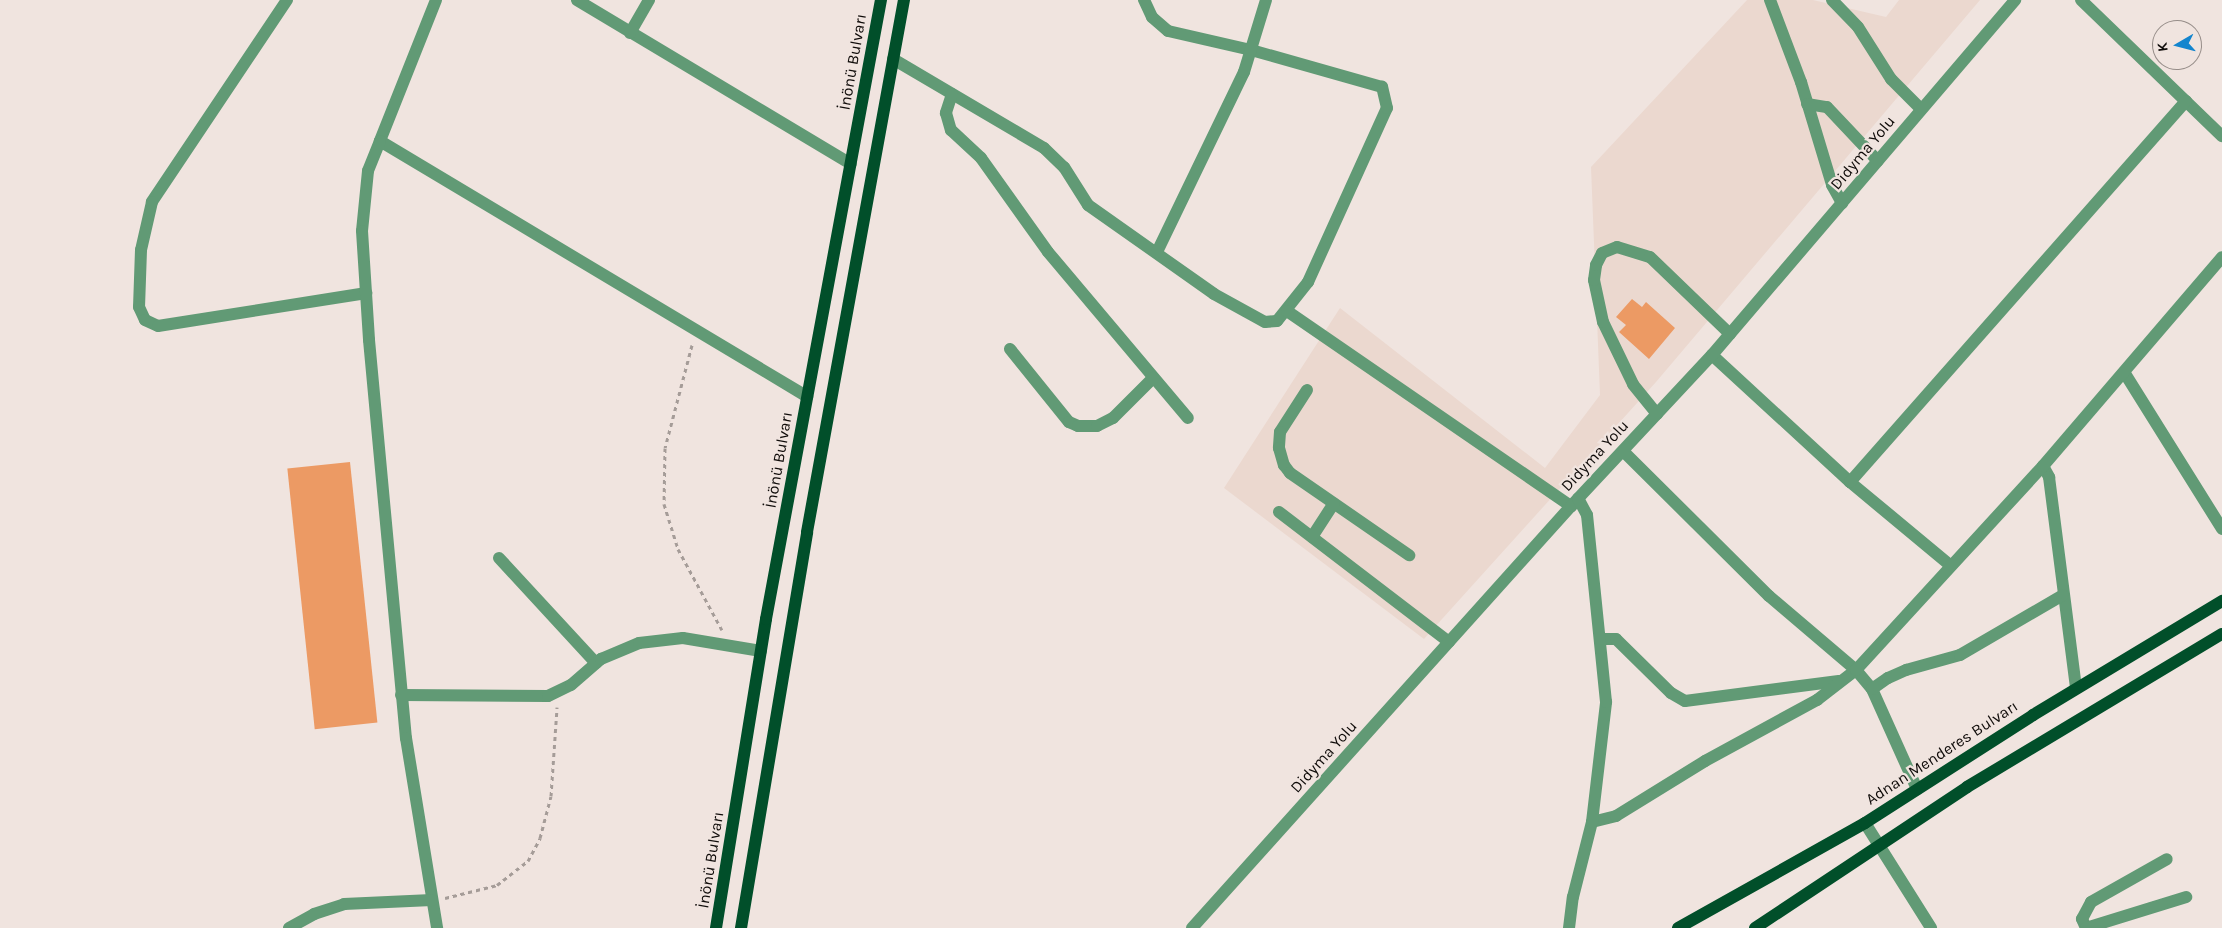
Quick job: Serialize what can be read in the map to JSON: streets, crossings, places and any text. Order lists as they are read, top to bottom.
{
  "streets": {
    "main road": ["İnönü Bulvarı", "Adnan Menderes Bulvarı"],
    "street": ["Didyma Yolu"]
  },
  "north": "left"
}
